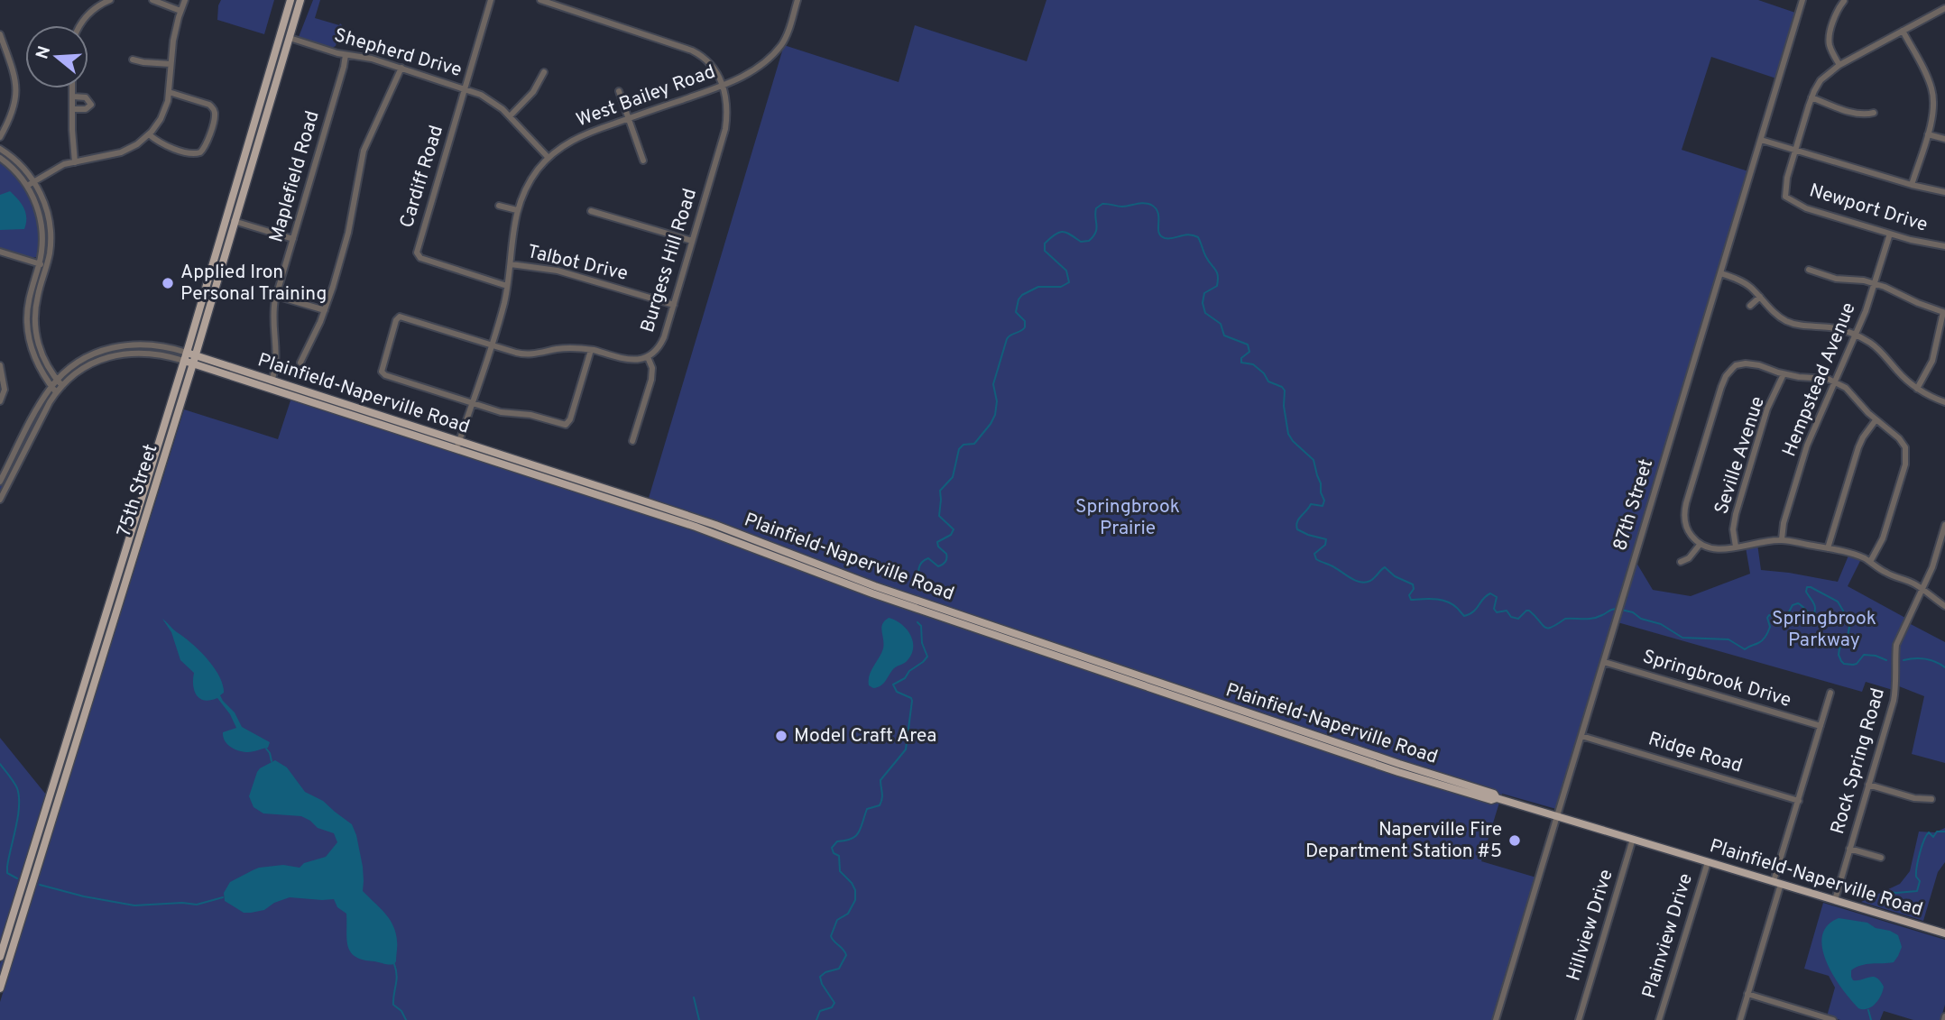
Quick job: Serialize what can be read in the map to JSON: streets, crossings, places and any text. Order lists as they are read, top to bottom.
{
  "streets": {
    "main road": ["Plainfield-Naperville Road", "75th Street"],
    "street": [
      "Shepherd Drive",
      "West Bailey Road",
      "Maplefield Road",
      "Cardiff Road",
      "Newport Drive",
      "Burgess Hill Road",
      "Talbot Drive",
      "Hempstead Avenue",
      "Seville Avenue",
      "87th Street",
      "Springbrook Drive",
      "Ridge Road",
      "Rock Spring Road",
      "Hillview Drive",
      "Plainview Drive"
    ]
  },
  "crossings": [
    ["Shepherd Drive", "West Bailey Road"],
    ["Shepherd Drive", "Maplefield Road"],
    ["Shepherd Drive", "Cardiff Road"],
    ["Shepherd Drive", "75th Street"],
    ["West Bailey Road", "Cardiff Road"],
    ["West Bailey Road", "Burgess Hill Road"],
    ["West Bailey Road", "Talbot Drive"],
    ["West Bailey Road", "Plainfield-Naperville Road"],
    ["Maplefield Road", "Plainfield-Naperville Road"],
    ["Newport Drive", "Hempstead Avenue"],
    ["Burgess Hill Road", "Talbot Drive"],
    ["Plainfield-Naperville Road", "75th Street"],
    ["Plainfield-Naperville Road", "87th Street"],
    ["Plainfield-Naperville Road", "Rock Spring Road"],
    ["Plainfield-Naperville Road", "Hillview Drive"],
    ["Plainfield-Naperville Road", "Plainview Drive"],
    ["87th Street", "Springbrook Drive"],
    ["87th Street", "Ridge Road"]
  ],
  "parks": ["Springbrook Prairie", "Springbrook Parkway"],
  "places": ["Applied Iron Personal Training", "Model Craft Area", "Naperville Fire Department Station #5"],
  "north": "left"
}
